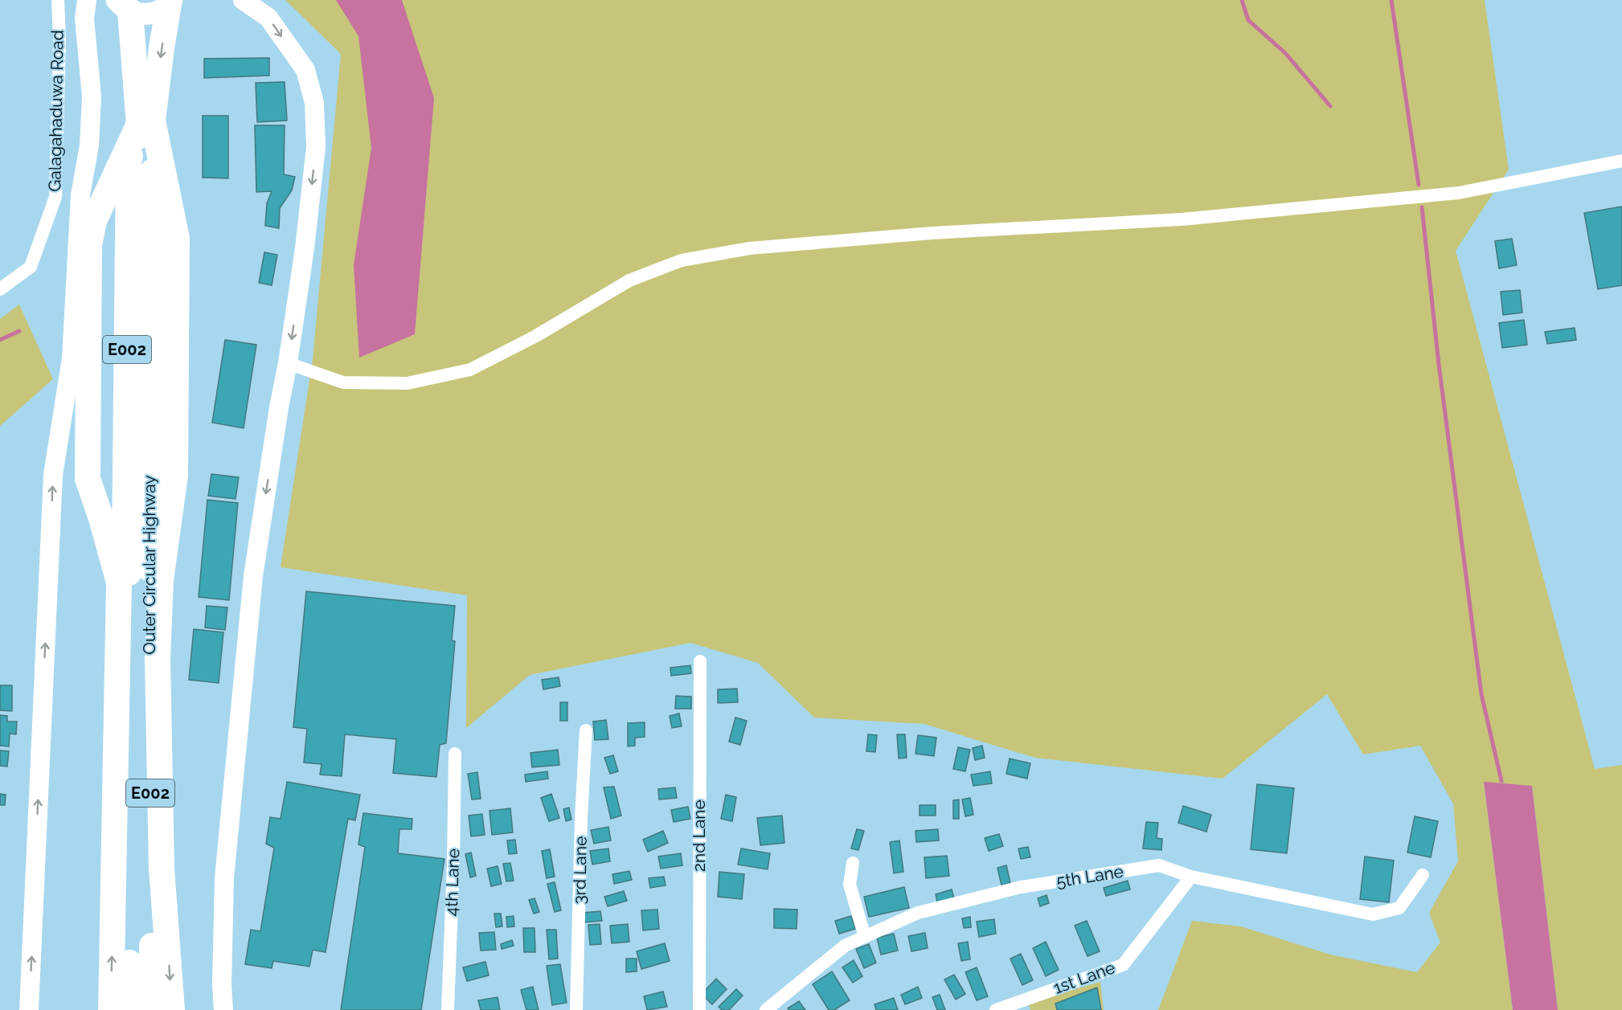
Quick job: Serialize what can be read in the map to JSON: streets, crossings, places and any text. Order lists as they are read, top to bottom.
{
  "streets": {
    "highway": ["E002", "Outer Circular Highway"],
    "street": [
      "Galagahaduwa Road",
      "2nd Lane",
      "3rd Lane",
      "5th Lane",
      "4th Lane",
      "1st Lane"
    ]
  },
  "crossings": [
    ["5th Lane", "1st Lane"]
  ]
}
